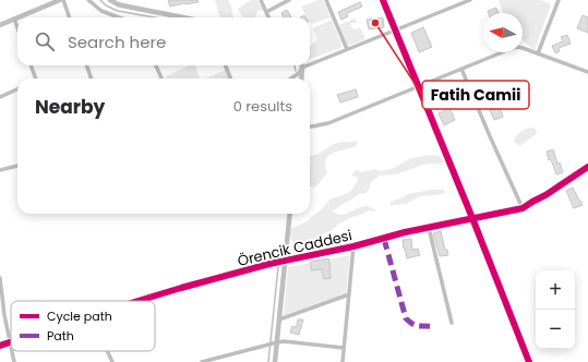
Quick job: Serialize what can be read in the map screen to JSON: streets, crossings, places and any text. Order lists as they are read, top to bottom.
{
  "streets": {
    "street": ["Örencik Caddesi"]
  },
  "places": ["Fatih Camii"],
  "legend": ["Cycle path", "Path"],
  "north": "left",
  "page": {
    "search": "Search here",
    "heading": ["Nearby", "0 results"],
    "map_buttons": ["+", "−"]
  }
}
